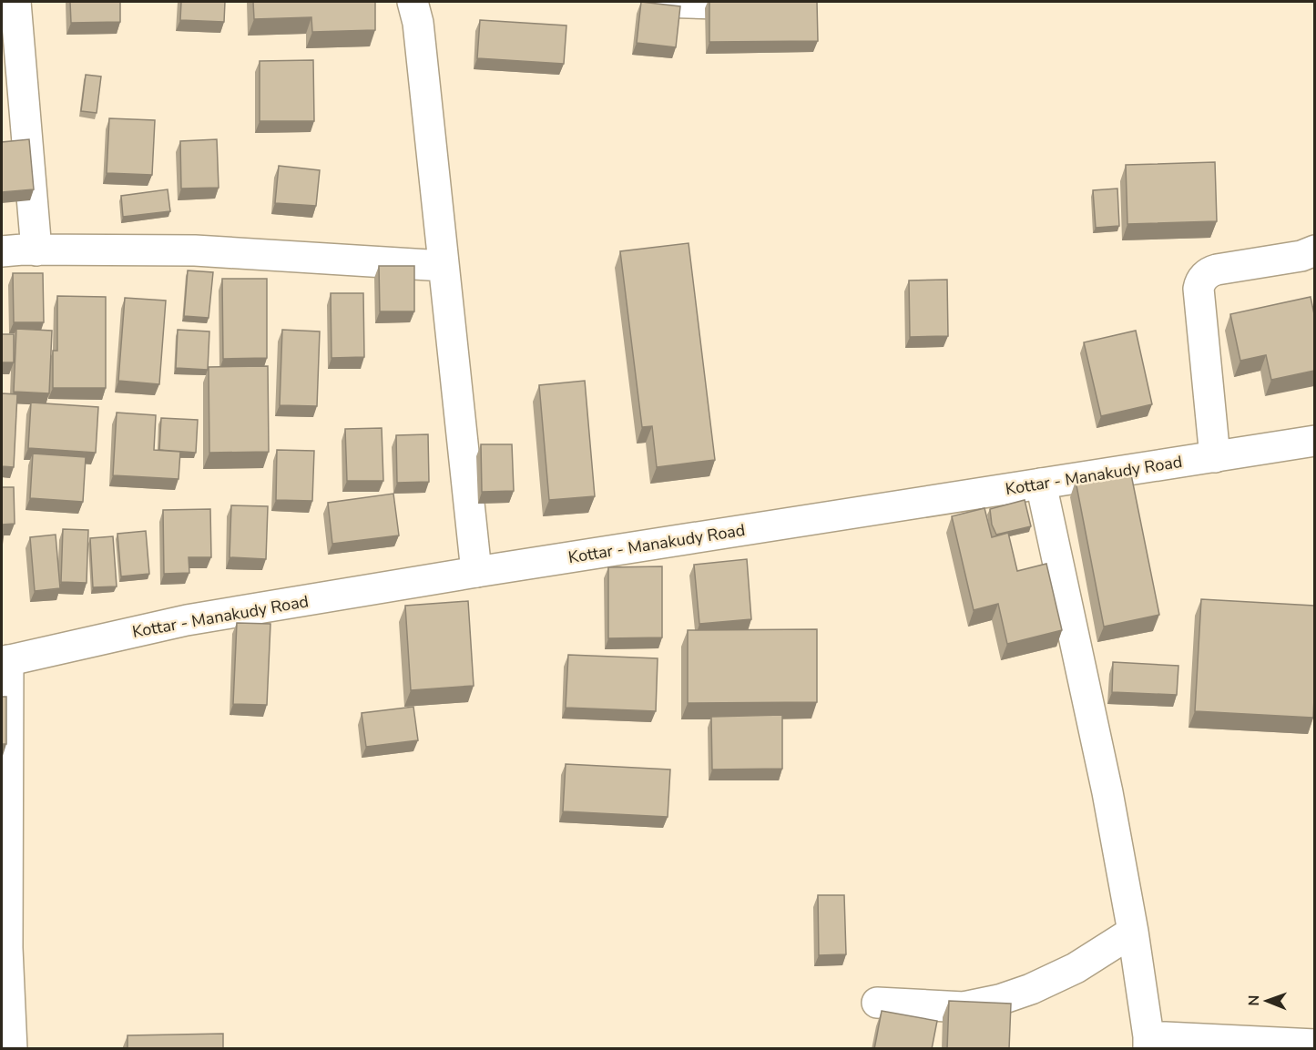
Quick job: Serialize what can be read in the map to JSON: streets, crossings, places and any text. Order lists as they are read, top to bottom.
{
  "streets": {
    "street": ["Kottar - Manakudy Road"]
  },
  "north": "left"
}
